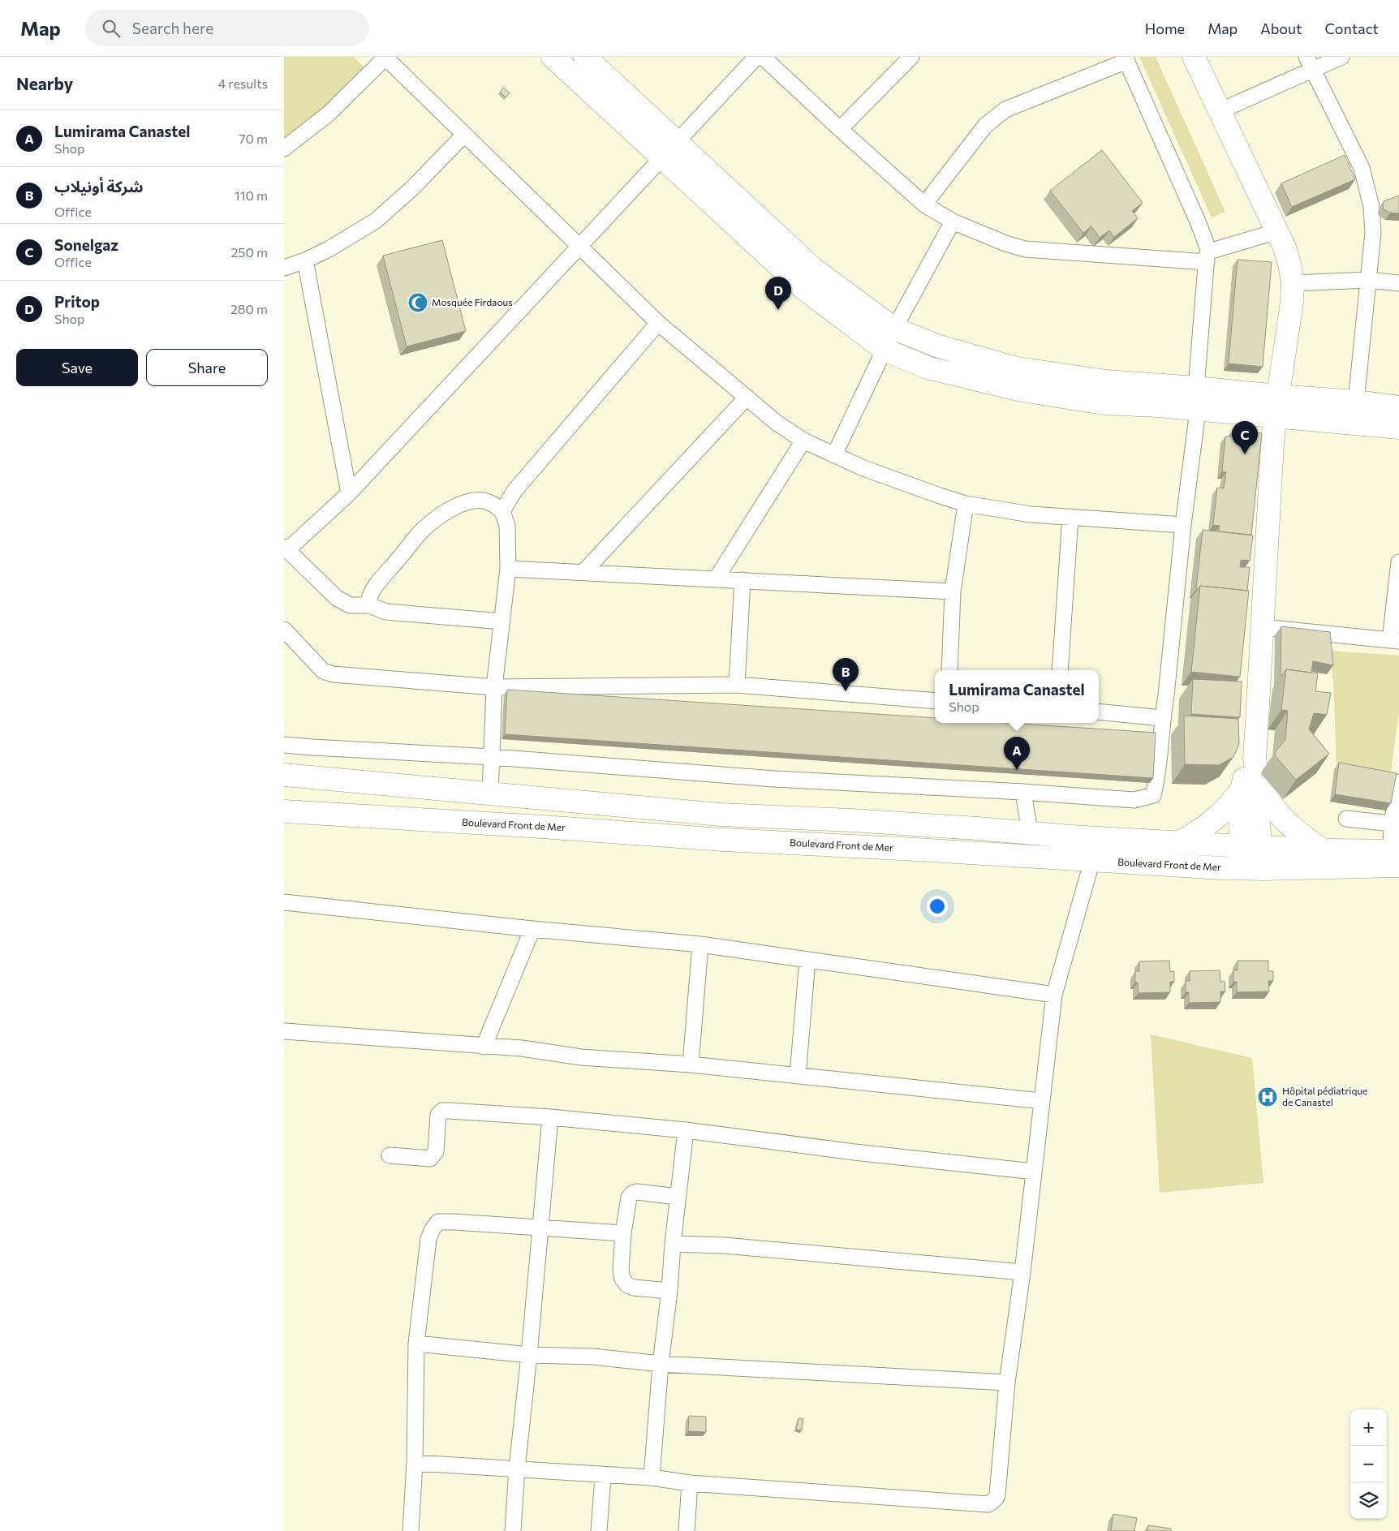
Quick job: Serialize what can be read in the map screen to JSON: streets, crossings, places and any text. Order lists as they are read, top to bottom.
{
  "streets": {
    "main road": ["Boulevard Front de Mer"]
  },
  "places": {
    "mosque": ["Mosquée Firdaous"],
    "hospital": ["Hôpital pédiatrique de Canastel"]
  },
  "page": {
    "header": "Map",
    "search": "Search here",
    "nav": [
      "Home",
      "Map",
      "About",
      "Contact"
    ],
    "heading": ["Nearby", "4 results"],
    "list": [
      {
        "mark": "A",
        "name": "Lumirama Canastel",
        "note": "Shop",
        "value": "70 m"
      },
      {
        "mark": "B",
        "name": "شركة أونيلاب",
        "note": "Office",
        "value": "110 m"
      },
      {
        "mark": "C",
        "name": "Sonelgaz",
        "note": "Office",
        "value": "250 m"
      },
      {
        "mark": "D",
        "name": "Pritop",
        "note": "Shop",
        "value": "280 m"
      }
    ],
    "pins": [
      "D",
      "C",
      "B",
      "A"
    ],
    "buttons": ["Save", "Share"],
    "popup": ["Lumirama Canastel", "Shop"],
    "map_buttons": ["+", "−"]
  }
}
